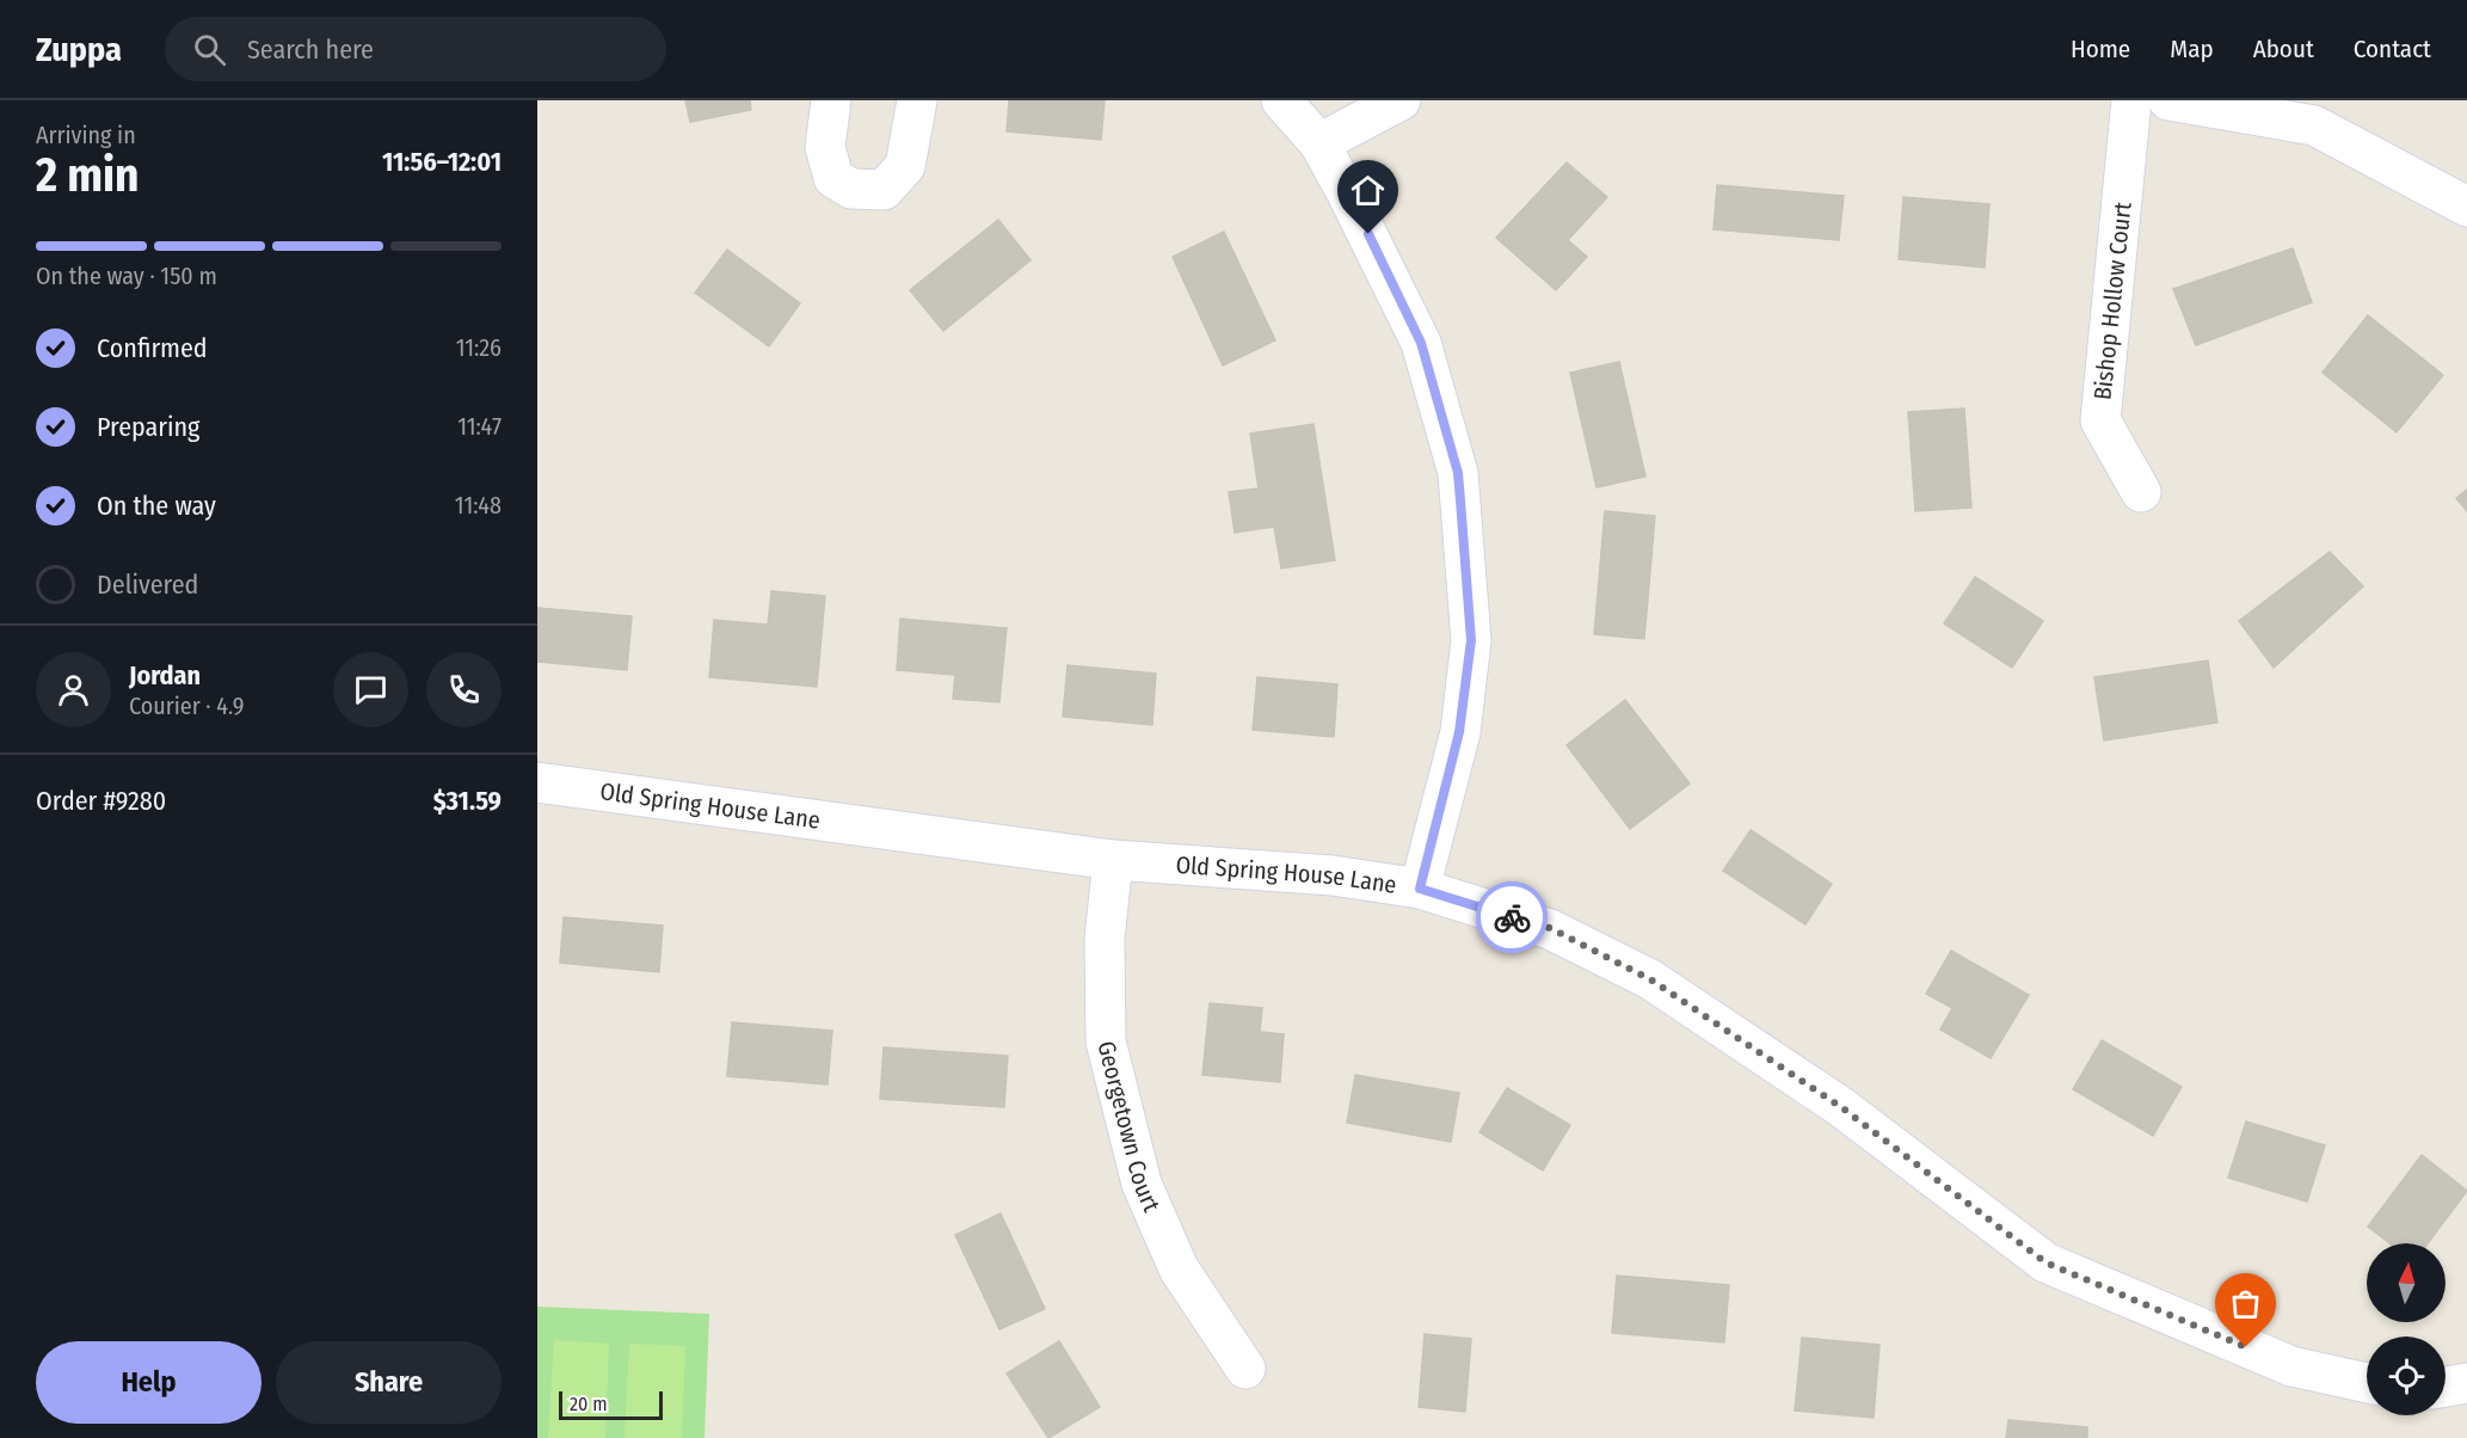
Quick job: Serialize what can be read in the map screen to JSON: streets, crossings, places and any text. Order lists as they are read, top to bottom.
{
  "streets": {
    "street": ["Bishop Hollow Court", "Old Spring House Lane", "Georgetown Court"]
  },
  "crossings": [
    ["Old Spring House Lane", "Georgetown Court"]
  ],
  "scale_bar": "20 m",
  "north": "top",
  "page": {
    "header": "Zuppa",
    "search": "Search here",
    "nav": [
      "Home",
      "Map",
      "About",
      "Contact"
    ],
    "heading": ["2 min", "Arriving in", "11:56–12:01"],
    "panel": [
      "Jordan",
      "Courier · 4.9",
      "Order #9280",
      "$31.59"
    ],
    "bar": "On the way · 150 m",
    "list": [
      ["Confirmed", "11:26"],
      ["Preparing", "11:47"],
      ["On the way", "11:48"],
      "Delivered"
    ],
    "buttons": ["Help", "Share"],
    "scale": "20 m"
  }
}
